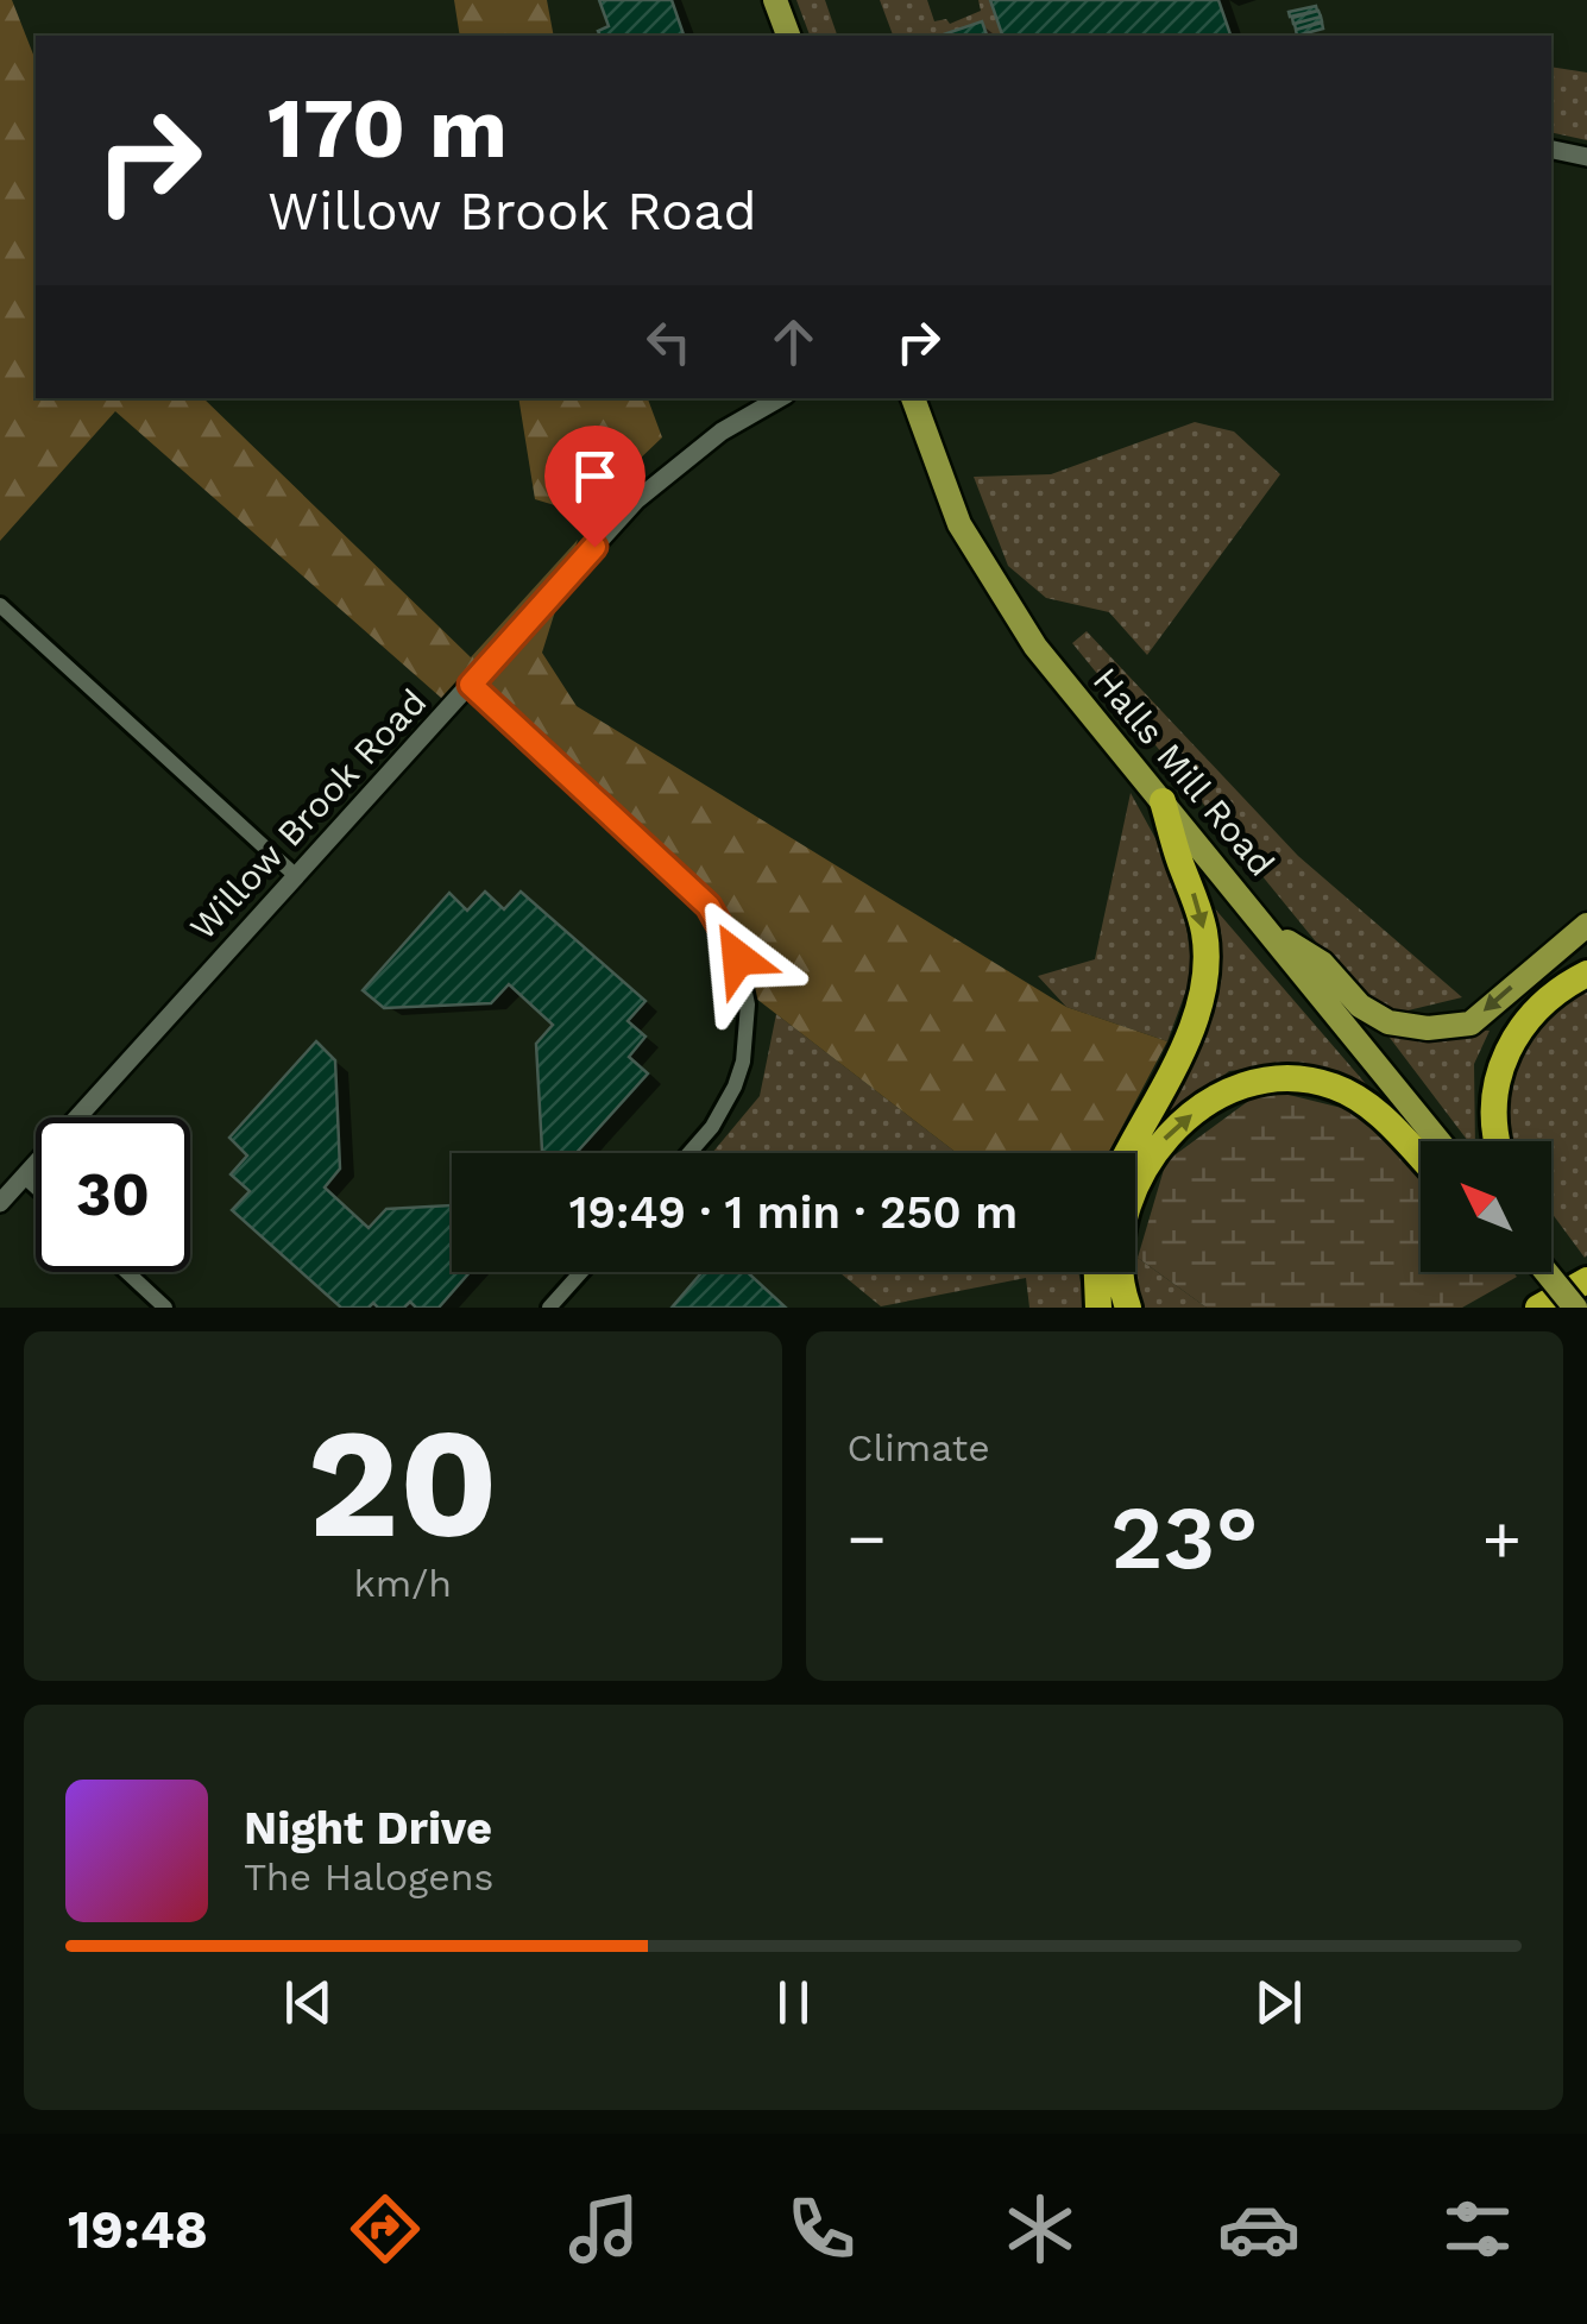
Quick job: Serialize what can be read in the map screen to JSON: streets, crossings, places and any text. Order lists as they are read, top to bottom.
{
  "streets": {
    "main road": ["Halls Mill Road"],
    "street": ["Willow Brook Road"]
  },
  "north": "top left",
  "page": {
    "turn": ["170 m", "Willow Brook Road"],
    "limit": "30",
    "trip": "19:49 · 1 min · 250 m",
    "tile": [
      ["20", "km/h"],
      "Climate"
    ],
    "heat": ["−", "23°", "+"],
    "song": ["Night Drive", "The Halogens"],
    "tabs": "19:48"
  }
}
